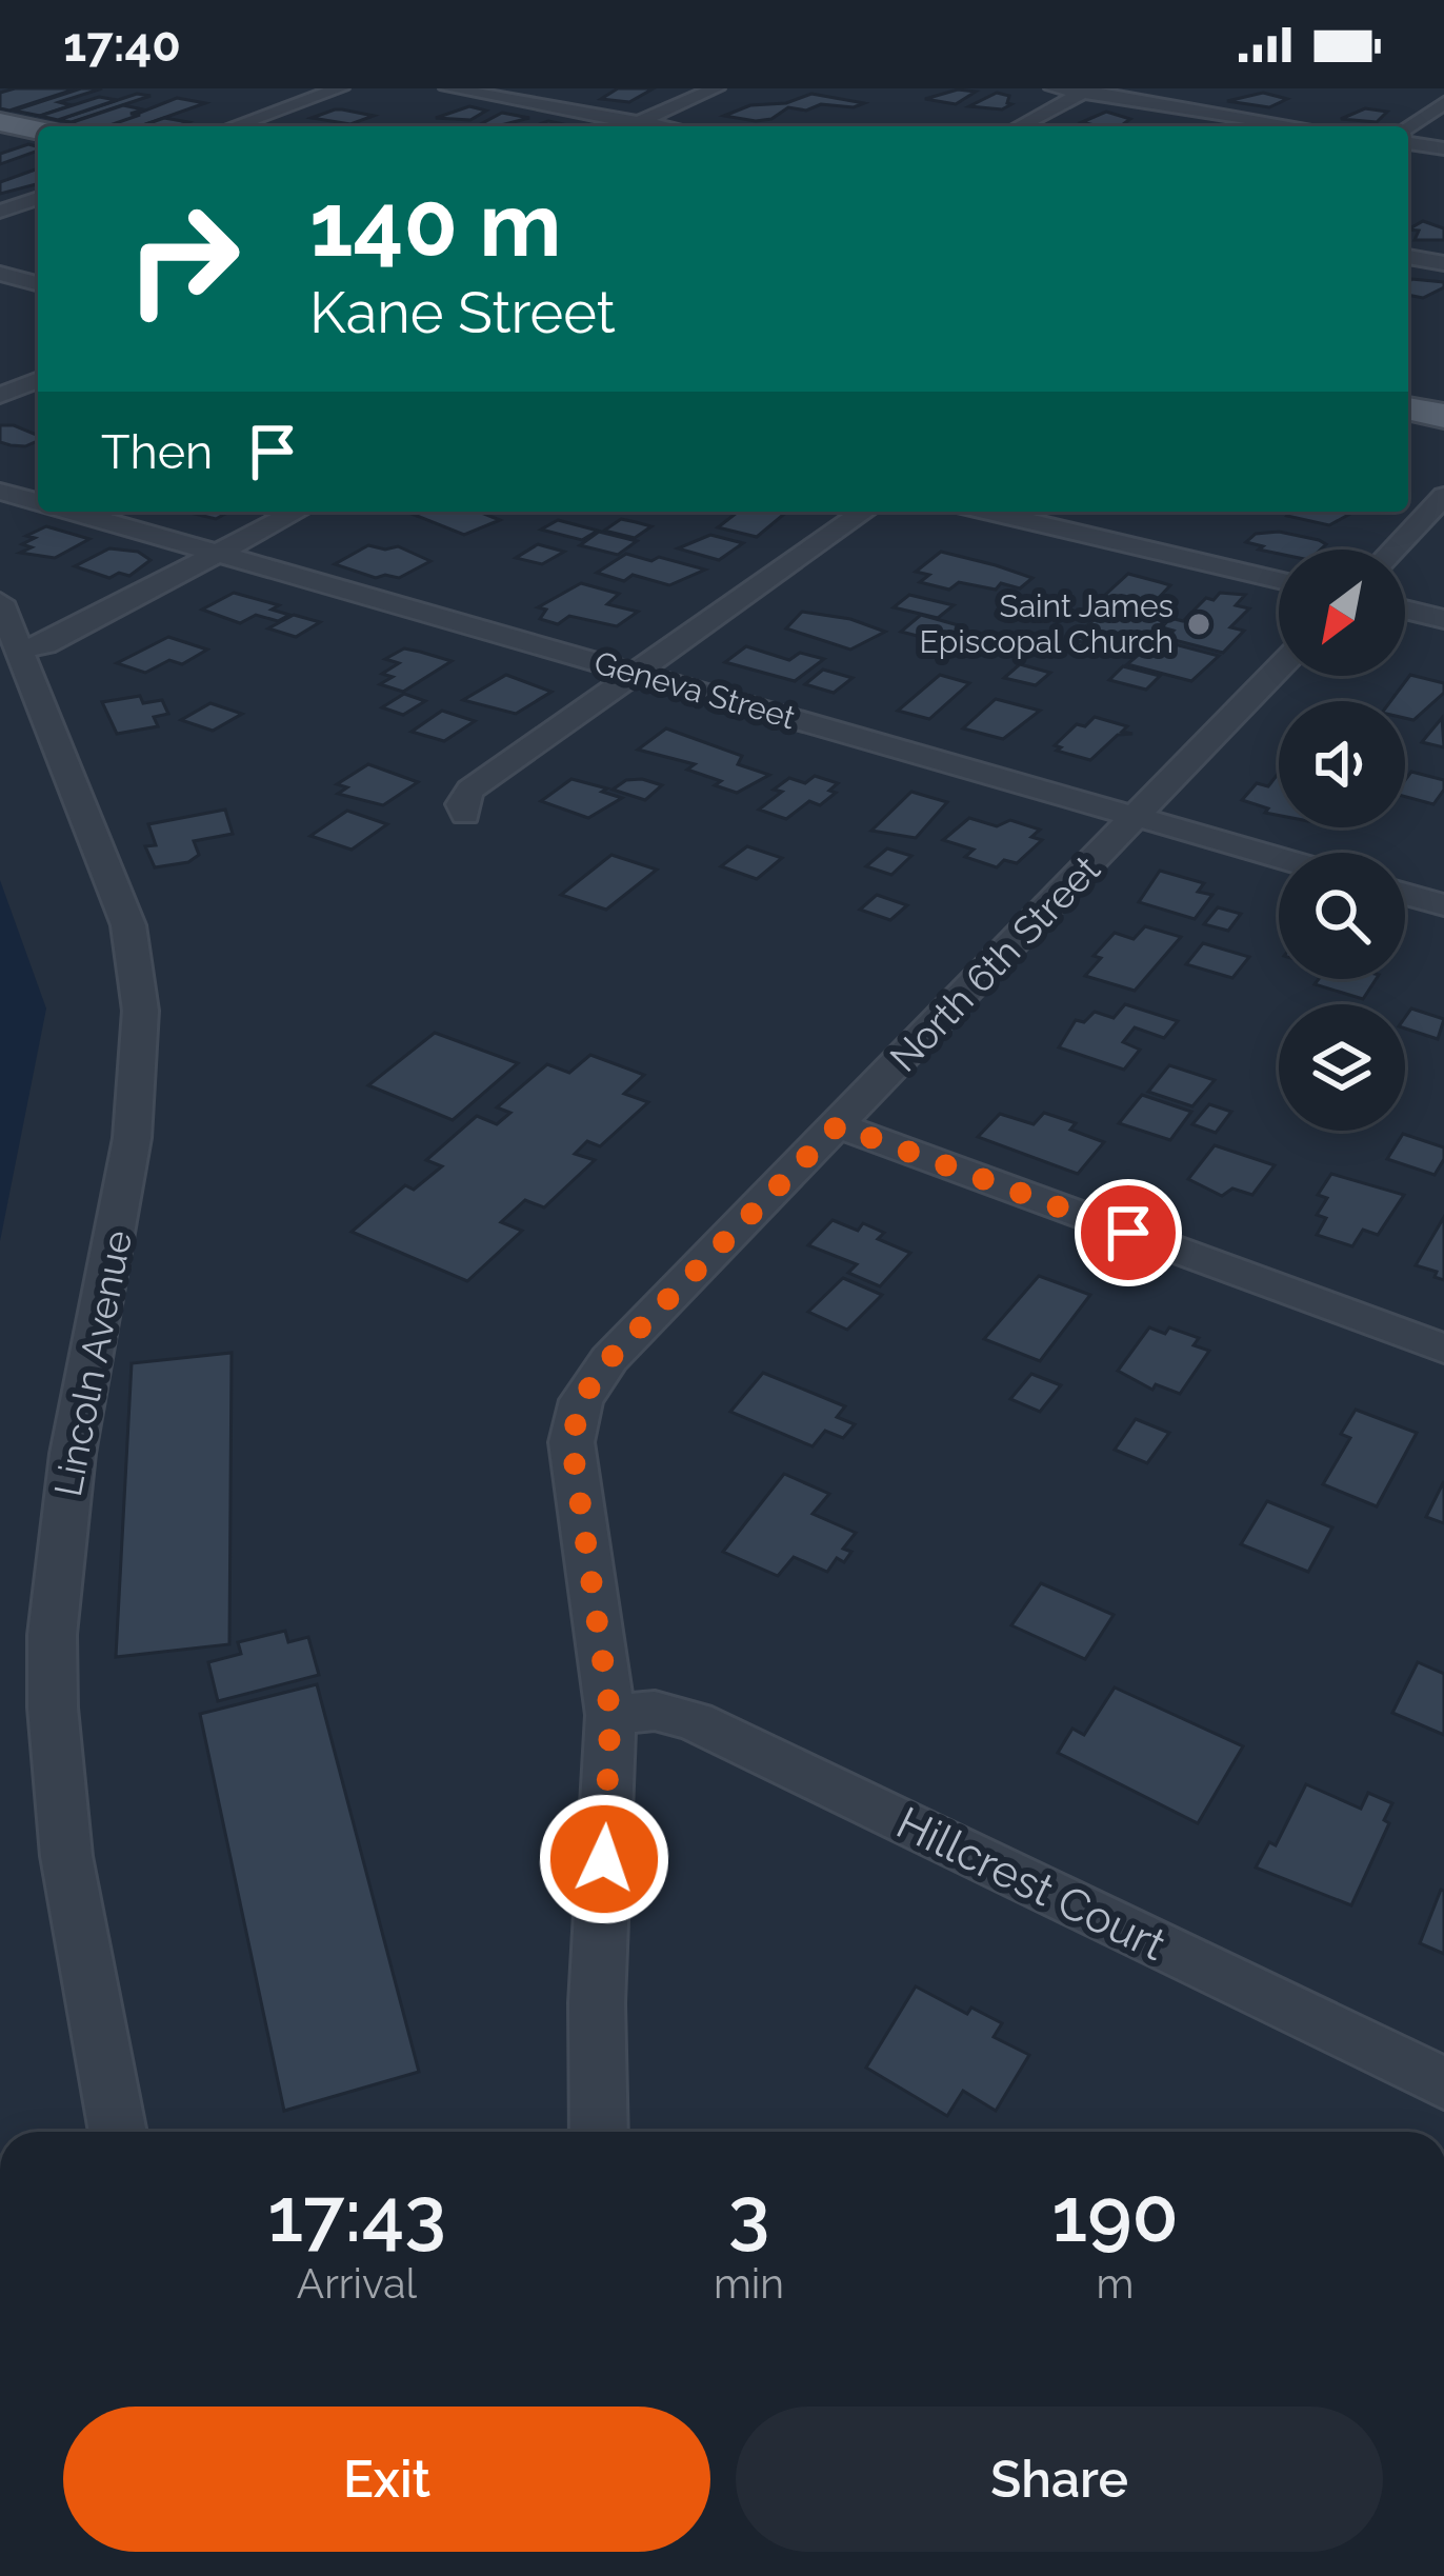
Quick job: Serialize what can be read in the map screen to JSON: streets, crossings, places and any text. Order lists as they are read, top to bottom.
{
  "streets": {
    "street": [
      "Geneva Street",
      "North 6th Street",
      "Lincoln Avenue",
      "Hillcrest Court"
    ]
  },
  "crossings": [
    ["Geneva Street", "North 6th Street"],
    ["North 6th Street", "Hillcrest Court"]
  ],
  "places": ["Saint James Episcopal Church"],
  "north": "bottom left",
  "page": {
    "status": "17:40",
    "turn": ["140 m", "Kane Street"],
    "then": "Then",
    "eta": [
      "17:43",
      "Arrival",
      "3",
      "min",
      "190",
      "m"
    ],
    "buttons": ["Exit", "Share"]
  }
}
